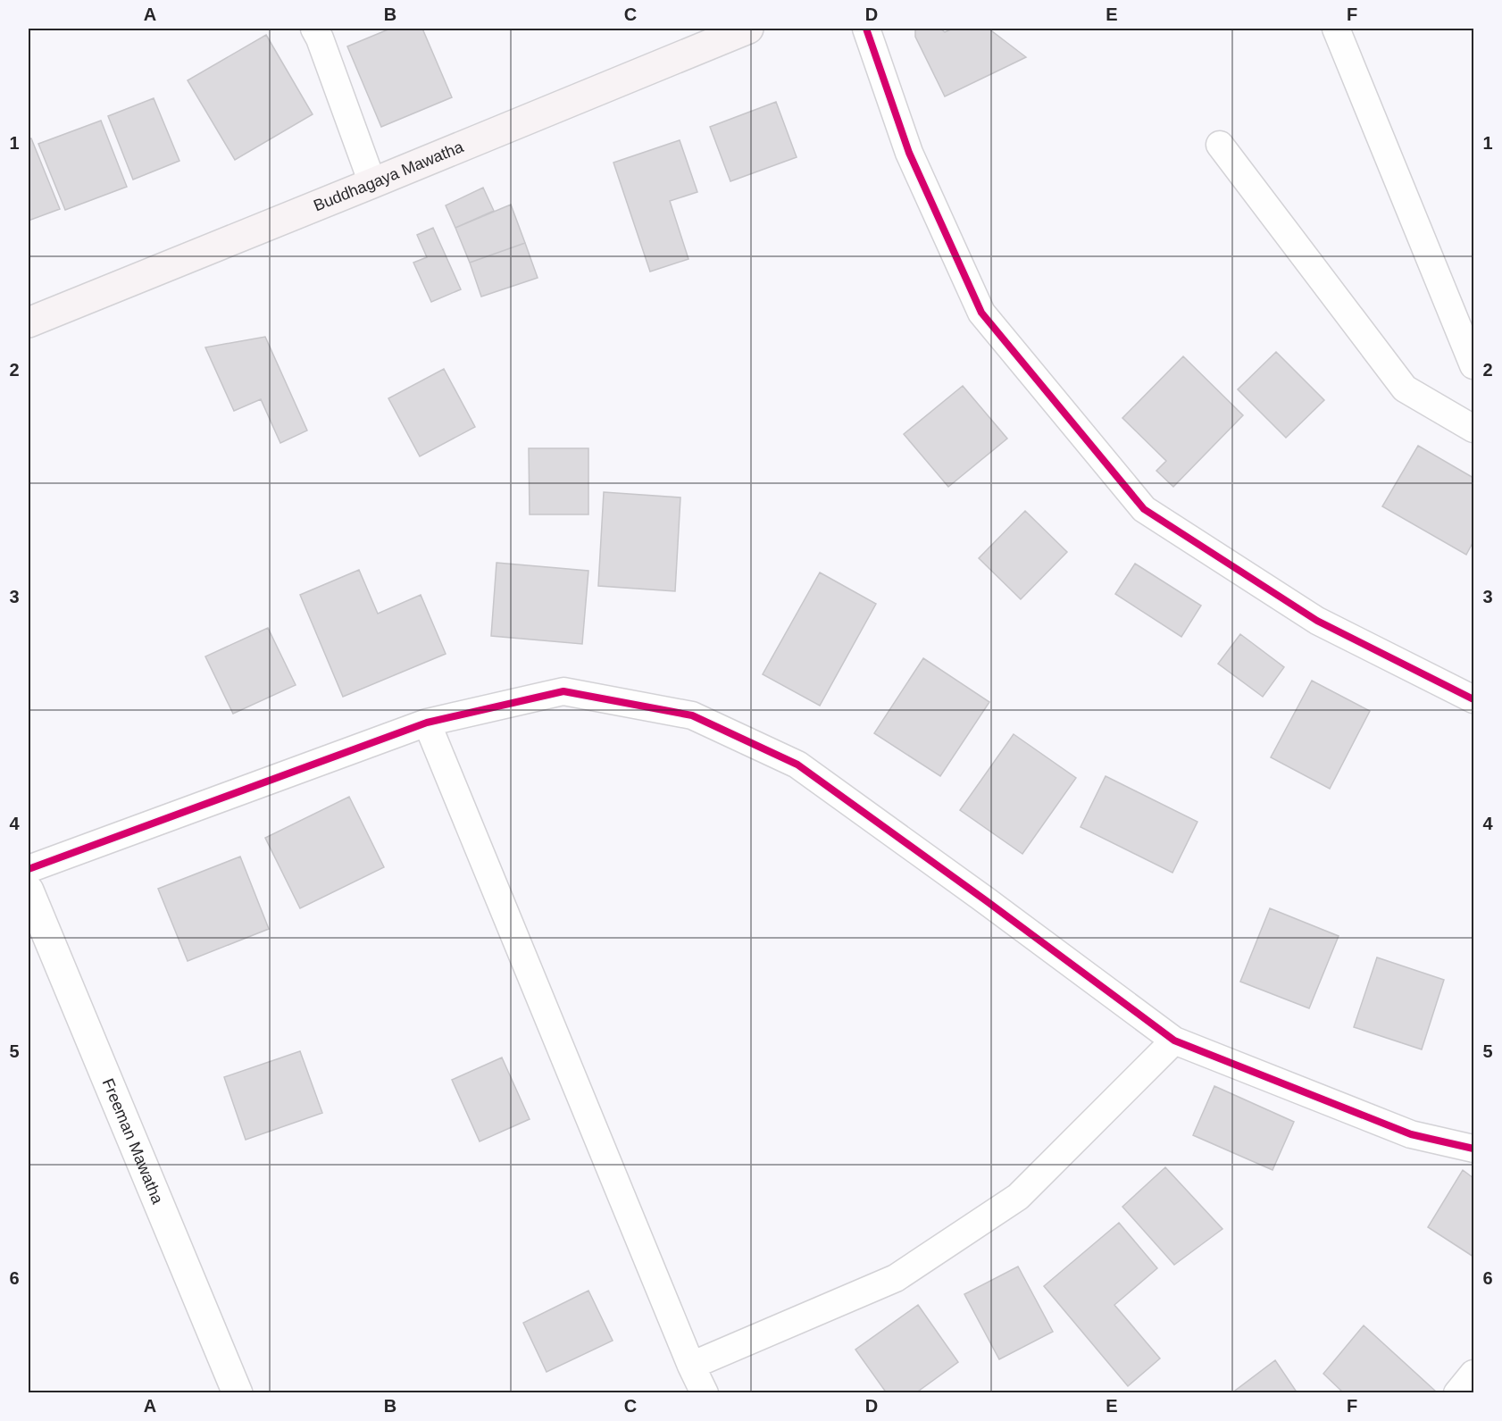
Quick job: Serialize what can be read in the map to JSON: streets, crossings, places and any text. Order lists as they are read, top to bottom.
{
  "streets": {
    "main road": ["Buddhagaya Mawatha"],
    "street": ["Freeman Mawatha"]
  },
  "grid": {
    "columns": [
      "A",
      "B",
      "C",
      "D",
      "E",
      "F"
    ],
    "rows": [
      "1",
      "2",
      "3",
      "4",
      "5",
      "6"
    ]
  }
}
